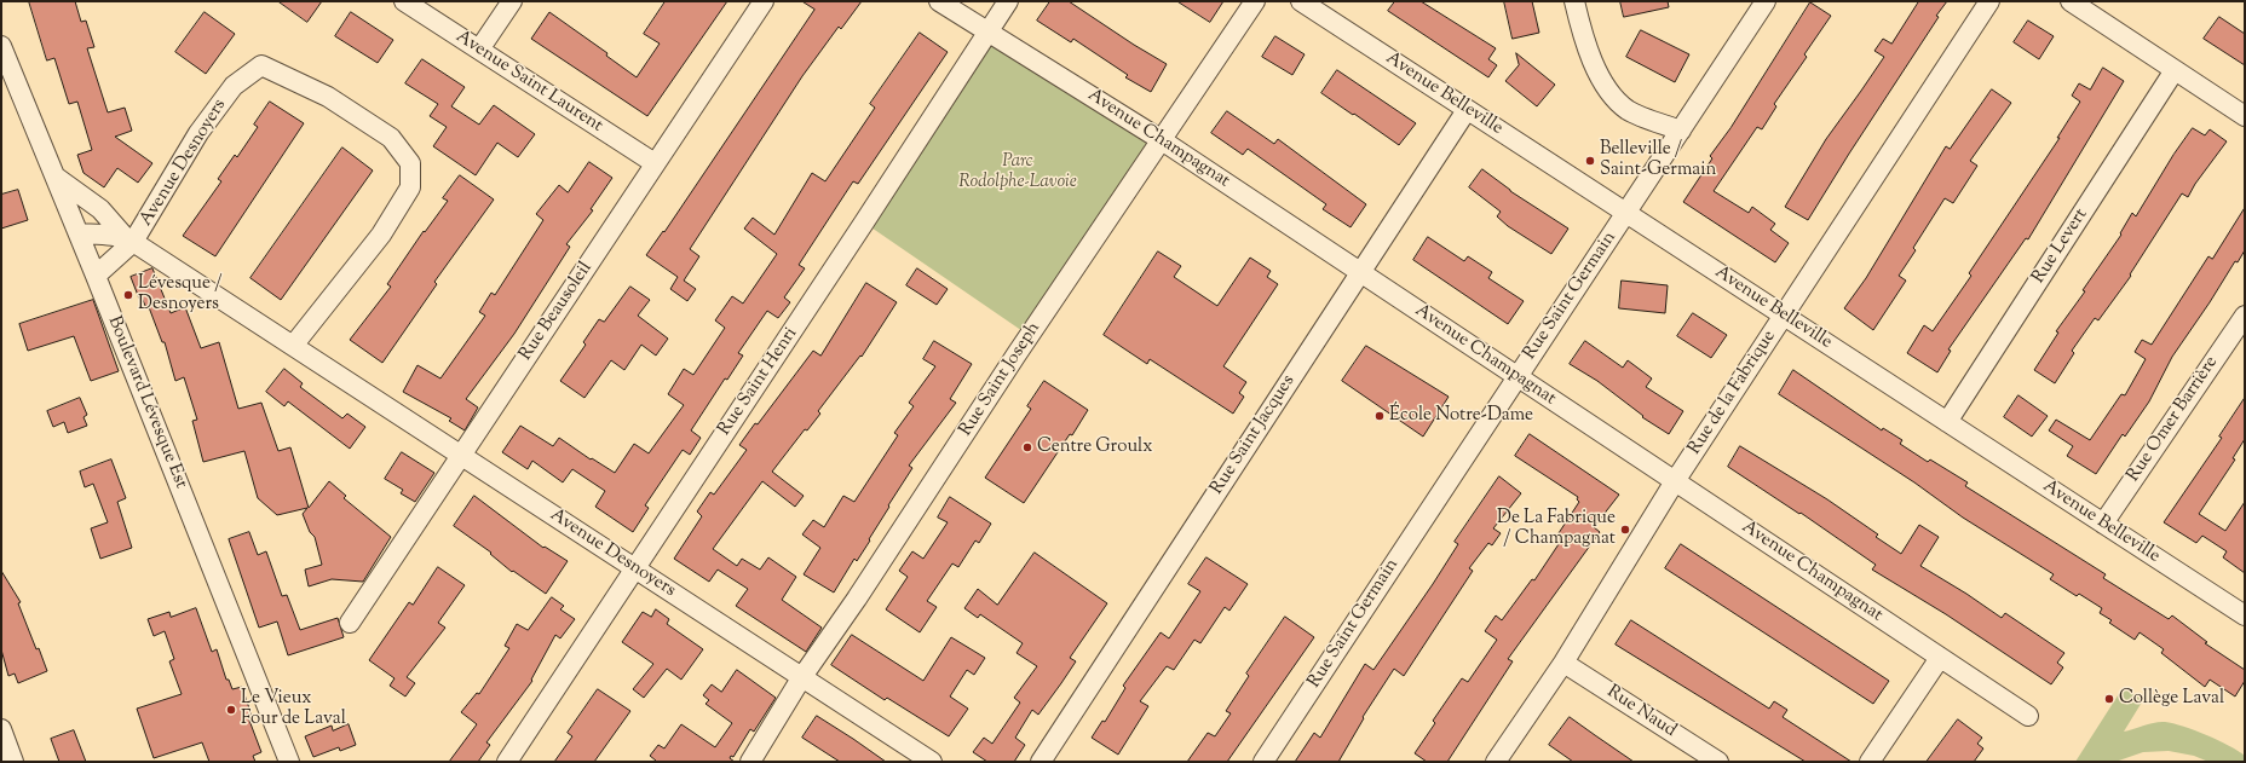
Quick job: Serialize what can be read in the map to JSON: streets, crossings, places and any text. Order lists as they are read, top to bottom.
{
  "streets": {
    "street": [
      "Avenue Saint Laurent",
      "Avenue Belleville",
      "Avenue Champagnat",
      "Avenue Desnoyers",
      "Rue Levert",
      "Rue Saint Germain",
      "Rue Beausoleil",
      "Rue Saint Joseph",
      "Rue Saint Henri",
      "Rue de la Fabrique",
      "Boulevard Lévesque Est",
      "Rue Omer Barrière",
      "Rue Saint Jacques",
      "Rue Naud"
    ]
  },
  "crossings": [
    ["Avenue Saint Laurent", "Rue Beausoleil"],
    ["Avenue Belleville", "Rue Levert"],
    ["Avenue Belleville", "Rue Saint Germain"],
    ["Avenue Belleville", "Rue de la Fabrique"],
    ["Avenue Belleville", "Rue Omer Barrière"],
    ["Avenue Belleville", "Rue Saint Jacques"],
    ["Avenue Champagnat", "Rue Saint Germain"],
    ["Avenue Champagnat", "Rue Saint Joseph"],
    ["Avenue Champagnat", "Rue Saint Henri"],
    ["Avenue Champagnat", "Rue de la Fabrique"],
    ["Avenue Champagnat", "Rue Saint Jacques"],
    ["Avenue Desnoyers", "Rue Beausoleil"],
    ["Avenue Desnoyers", "Rue Saint Joseph"],
    ["Avenue Desnoyers", "Rue Saint Henri"],
    ["Avenue Desnoyers", "Boulevard Lévesque Est"],
    ["Rue de la Fabrique", "Rue Naud"]
  ],
  "parks": ["Parc Rodolphe-Lavoie"],
  "places": [
    "Belleville / Saint-Germain",
    "Lévesque / Desnoyers",
    "École Notre-Dame",
    "Centre Groulx",
    "De La Fabrique / Champagnat",
    "Collège Laval",
    "Le Vieux Four de Laval"
  ]
}
